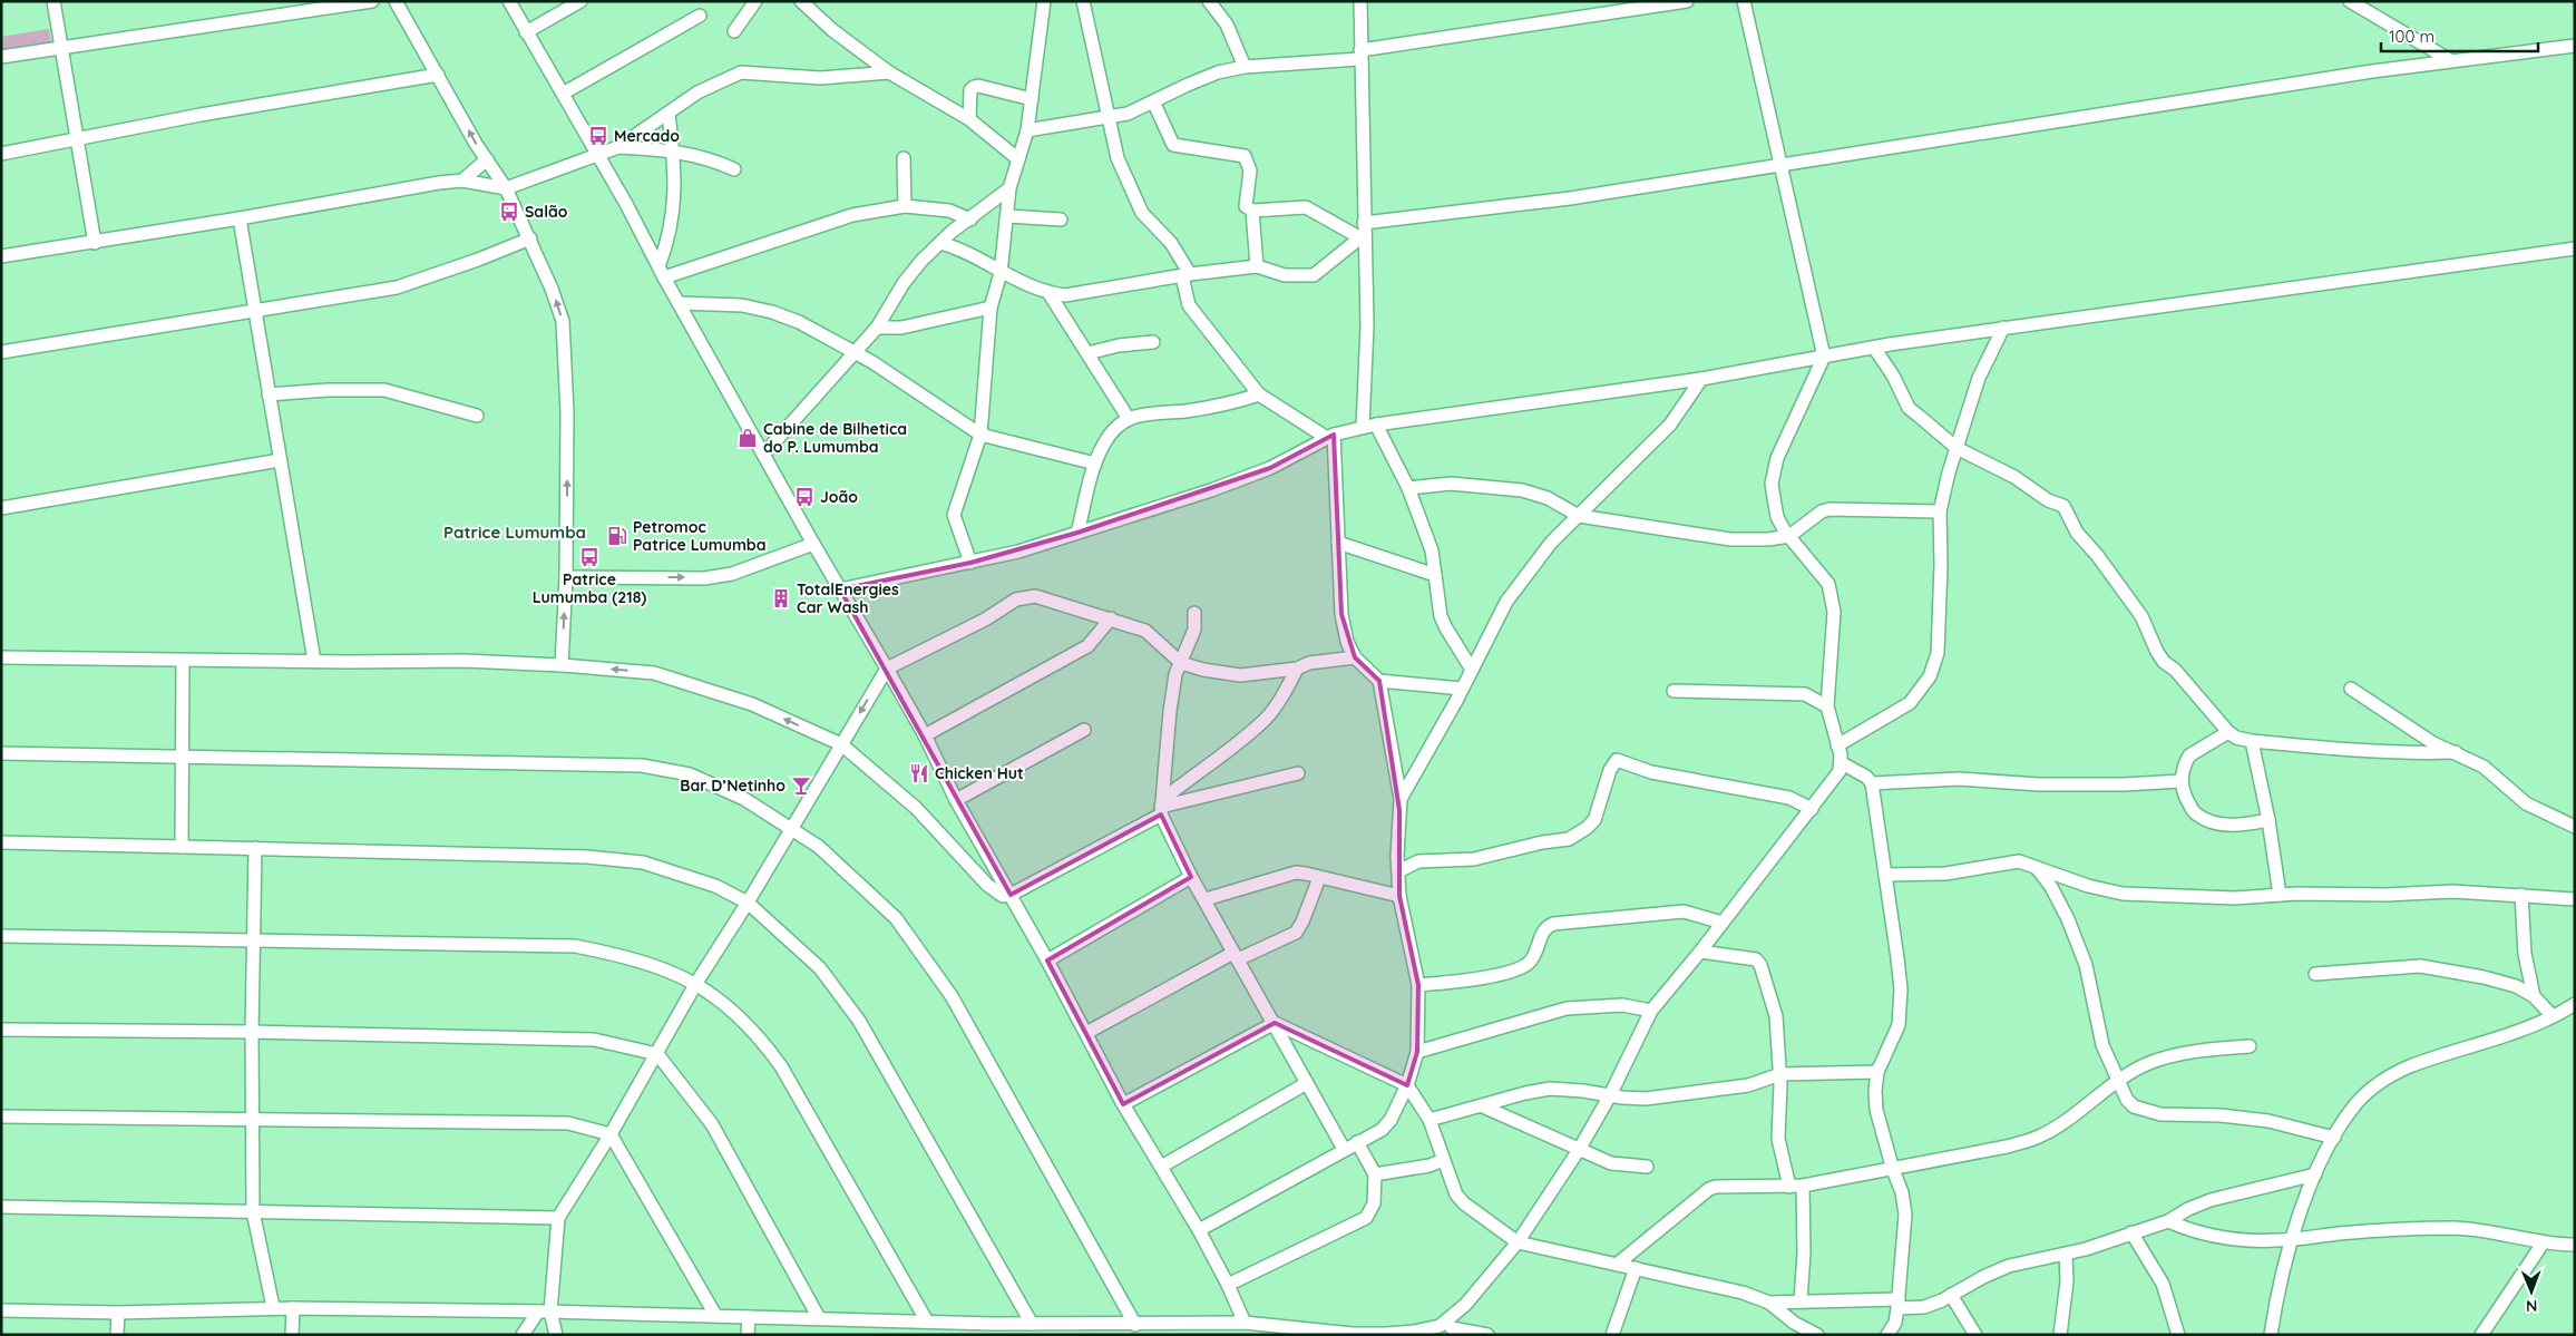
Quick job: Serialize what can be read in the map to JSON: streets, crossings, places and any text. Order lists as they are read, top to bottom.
{
  "districts": ["Patrice Lumumba"],
  "places": {
    "bus stop": [
      "Mercado",
      "Salão",
      "João",
      "Patrice Lumumba (218)"
    ],
    "shop": ["Cabine de Bilhetica do P. Lumumba"],
    "fuel station": ["Petromoc Patrice Lumumba"],
    "building": ["TotalEnergies Car Wash"],
    "restaurant": ["Chicken Hut"],
    "bar": ["Bar D’Netinho"]
  },
  "scale_bar": "100 m",
  "north": "bottom"
}
